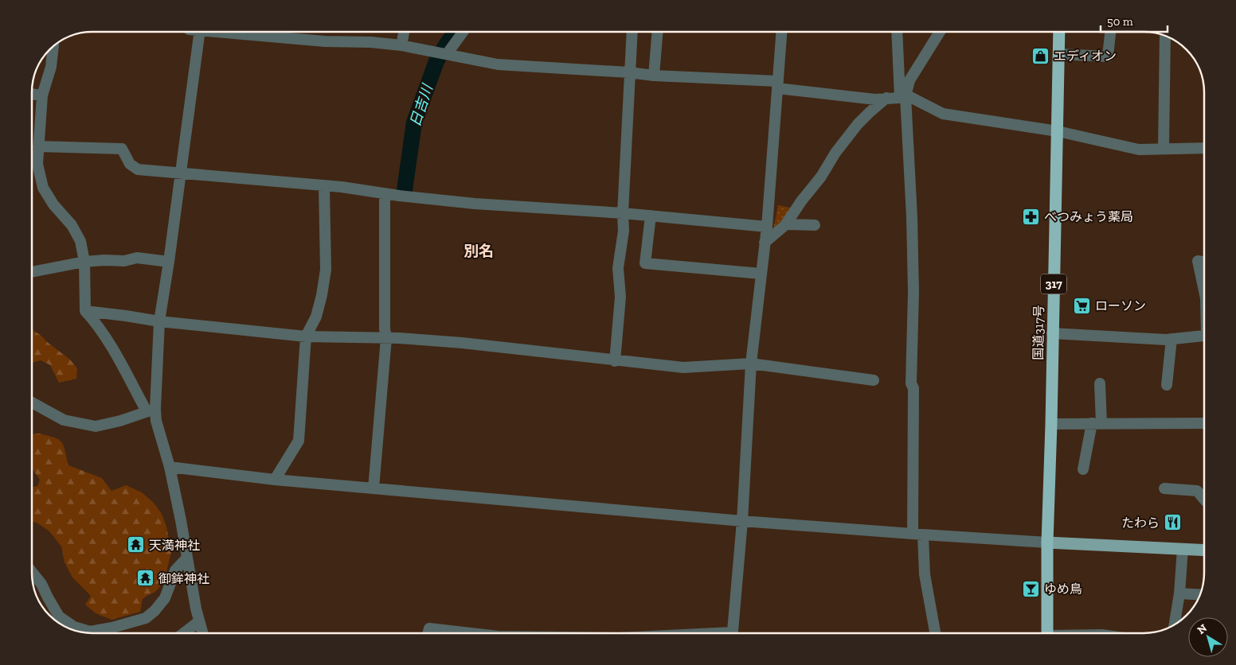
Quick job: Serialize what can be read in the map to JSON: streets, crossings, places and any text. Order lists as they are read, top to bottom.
{
  "streets": {
    "highway": ["317", "国道317号"]
  },
  "districts": ["別名"],
  "water": ["日吉川"],
  "places": {
    "shop": ["エディオン"],
    "pharmacy": ["べつみょう薬局"],
    "supermarket": ["ローソン"],
    "restaurant": ["たわら"],
    "temple": ["天満神社", "御鉾神社"],
    "bar": ["ゆめ鳥"]
  },
  "scale_bar": "50 m",
  "north": "top left"
}
